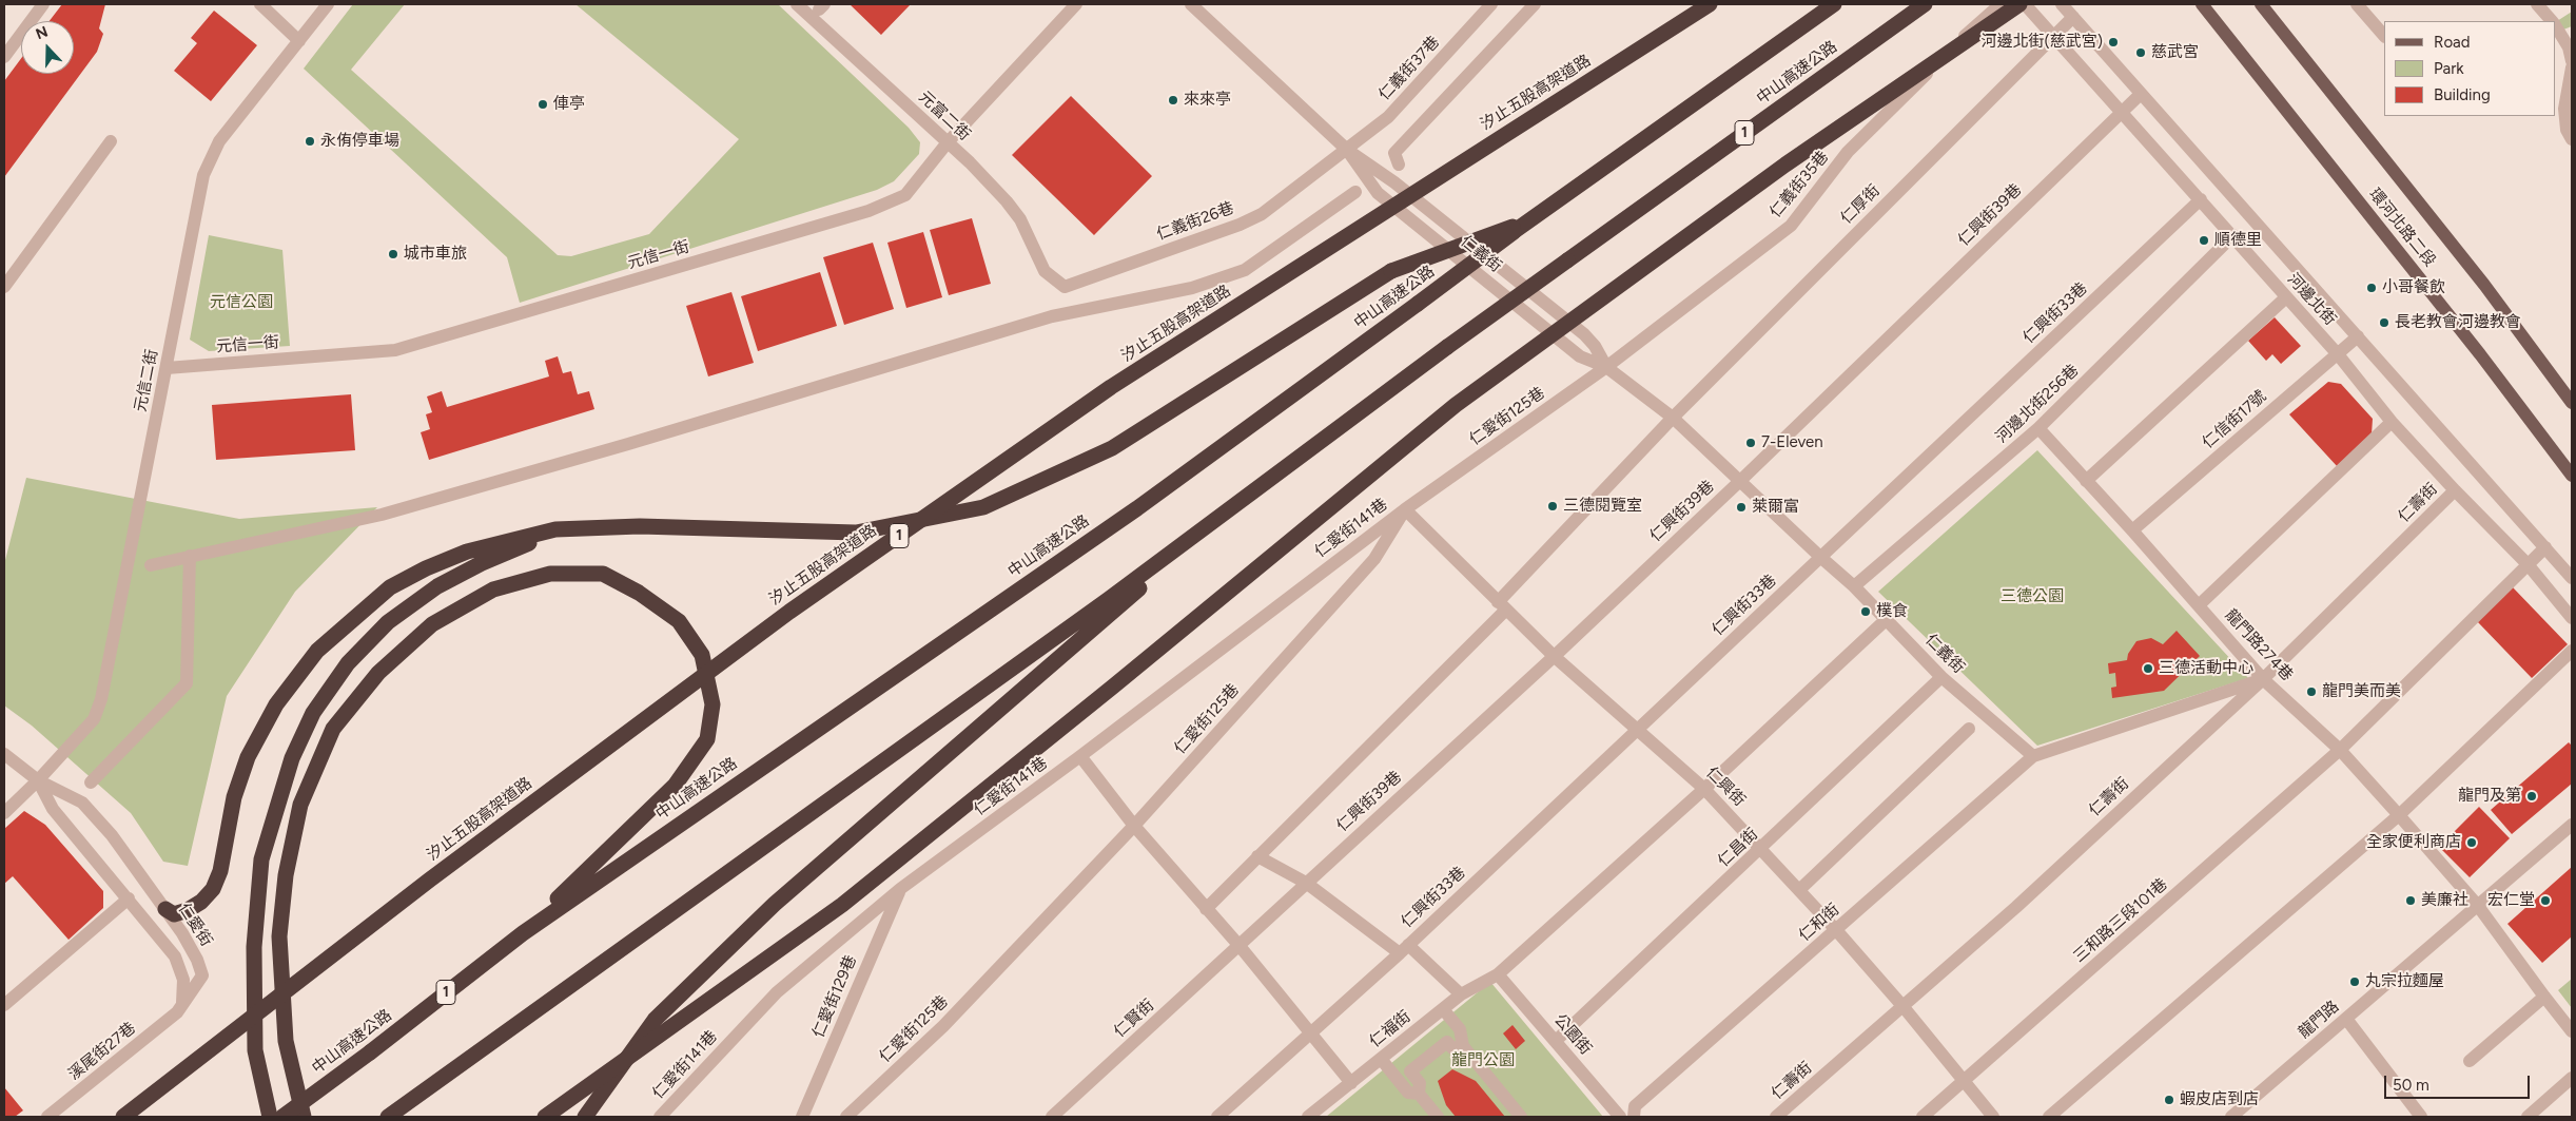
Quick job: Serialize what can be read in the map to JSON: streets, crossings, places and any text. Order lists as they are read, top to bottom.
{
  "streets": {
    "highway": ["中山高速公路", "汐止五股高架道路", "1"],
    "main road": ["環河北路二段"],
    "street": [
      "仁義街37巷",
      "元富二街",
      "仁義街35巷",
      "仁厚街",
      "仁興街39巷",
      "仁義街26巷",
      "仁義街",
      "元信一街",
      "河邊北街",
      "仁興街33巷",
      "元信二街",
      "河邊北街256巷",
      "仁愛街125巷",
      "仁信街17號",
      "仁壽街",
      "仁愛街141巷",
      "龍門路274巷",
      "仁興街",
      "仁昌街",
      "三和路三段101巷",
      "仁和街",
      "仁愛街",
      "仁愛街129巷",
      "仁賢街",
      "龍門路",
      "仁福街",
      "公園街",
      "溪尾街27巷"
    ]
  },
  "crossings": [
    ["仁義街37巷", "仁義街26巷"],
    ["仁義街37巷", "仁義街"],
    ["元富二街", "仁義街26巷"],
    ["元富二街", "元信一街"],
    ["仁義街35巷", "仁義街"],
    ["仁義街35巷", "仁愛街125巷"],
    ["仁厚街", "仁義街"],
    ["仁厚街", "河邊北街"],
    ["仁厚街", "仁興街"],
    ["仁興街39巷", "仁義街"],
    ["仁興街39巷", "河邊北街"],
    ["仁興街39巷", "仁興街"],
    ["仁興街39巷", "仁賢街"],
    ["仁義街26巷", "仁義街"],
    ["仁義街", "仁興街33巷"],
    ["仁義街", "河邊北街256巷"],
    ["仁義街", "仁愛街125巷"],
    ["仁義街", "仁昌街"],
    ["仁義街", "仁和街"],
    ["仁義街", "仁福街"],
    ["元信一街", "元信二街"],
    ["河邊北街", "仁興街33巷"],
    ["河邊北街", "河邊北街256巷"],
    ["河邊北街", "仁信街17號"],
    ["河邊北街", "仁壽街"],
    ["河邊北街", "三和路三段101巷"],
    ["仁興街33巷", "仁興街"],
    ["元信二街", "仁愛街"],
    ["河邊北街256巷", "龍門路274巷"],
    ["仁愛街125巷", "仁愛街141巷"],
    ["仁愛街125巷", "仁興街"],
    ["仁信街17號", "龍門路274巷"],
    ["仁壽街", "龍門路274巷"],
    ["仁壽街", "仁興街"],
    ["仁愛街141巷", "仁興街"],
    ["仁愛街141巷", "仁愛街129巷"],
    ["龍門路274巷", "三和路三段101巷"],
    ["龍門路274巷", "龍門路"],
    ["仁興街", "仁昌街"],
    ["仁興街", "三和路三段101巷"],
    ["仁興街", "仁和街"],
    ["仁興街", "仁福街"],
    ["仁昌街", "公園街"],
    ["仁愛街", "溪尾街27巷"],
    ["仁福街", "公園街"]
  ],
  "parks": ["元信公園", "三德公園", "龍門公園"],
  "places": [
    "河邊北街(慈武宮)",
    "慈武宮",
    "來來亭",
    "俥亭",
    "永侑停車場",
    "順德里",
    "城市車旅",
    "小哥餐飲",
    "長老教會河邊教會",
    "7-Eleven",
    "三德閱覽室",
    "萊爾富",
    "樸食",
    "三德活動中心",
    "龍門美而美",
    "龍門及第",
    "全家便利商店",
    "美廉社",
    "宏仁堂",
    "丸宗拉麵屋",
    "蝦皮店到店"
  ],
  "legend": ["Road", "Park", "Building"],
  "scale_bar": "50 m",
  "north": "top"
}
